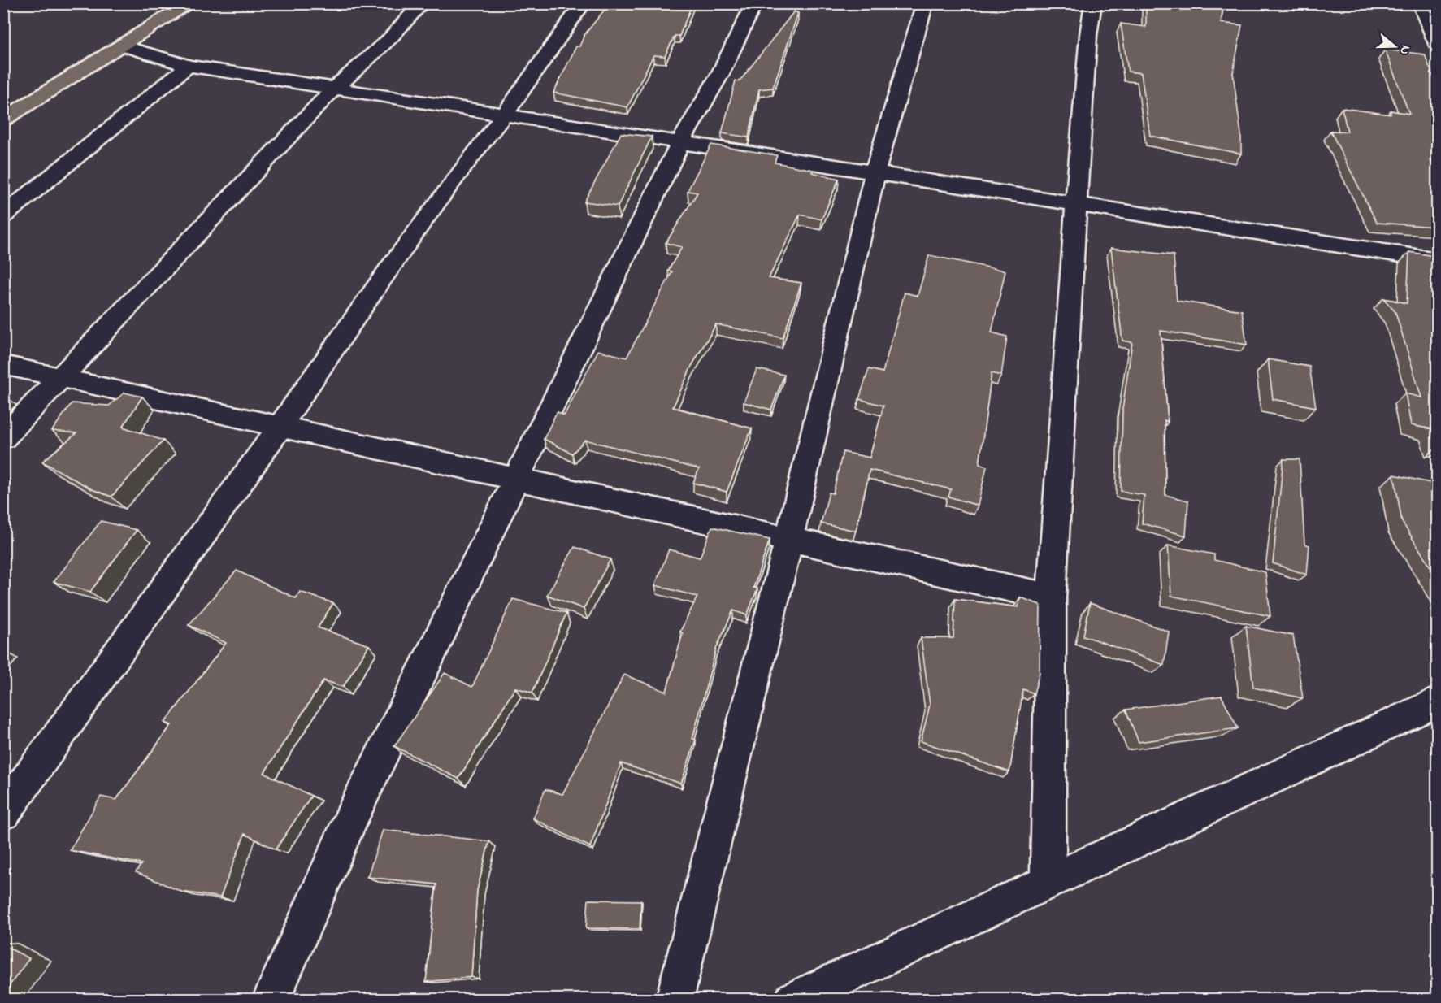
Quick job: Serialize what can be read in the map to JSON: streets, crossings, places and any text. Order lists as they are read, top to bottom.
{
  "north": "right"
}
